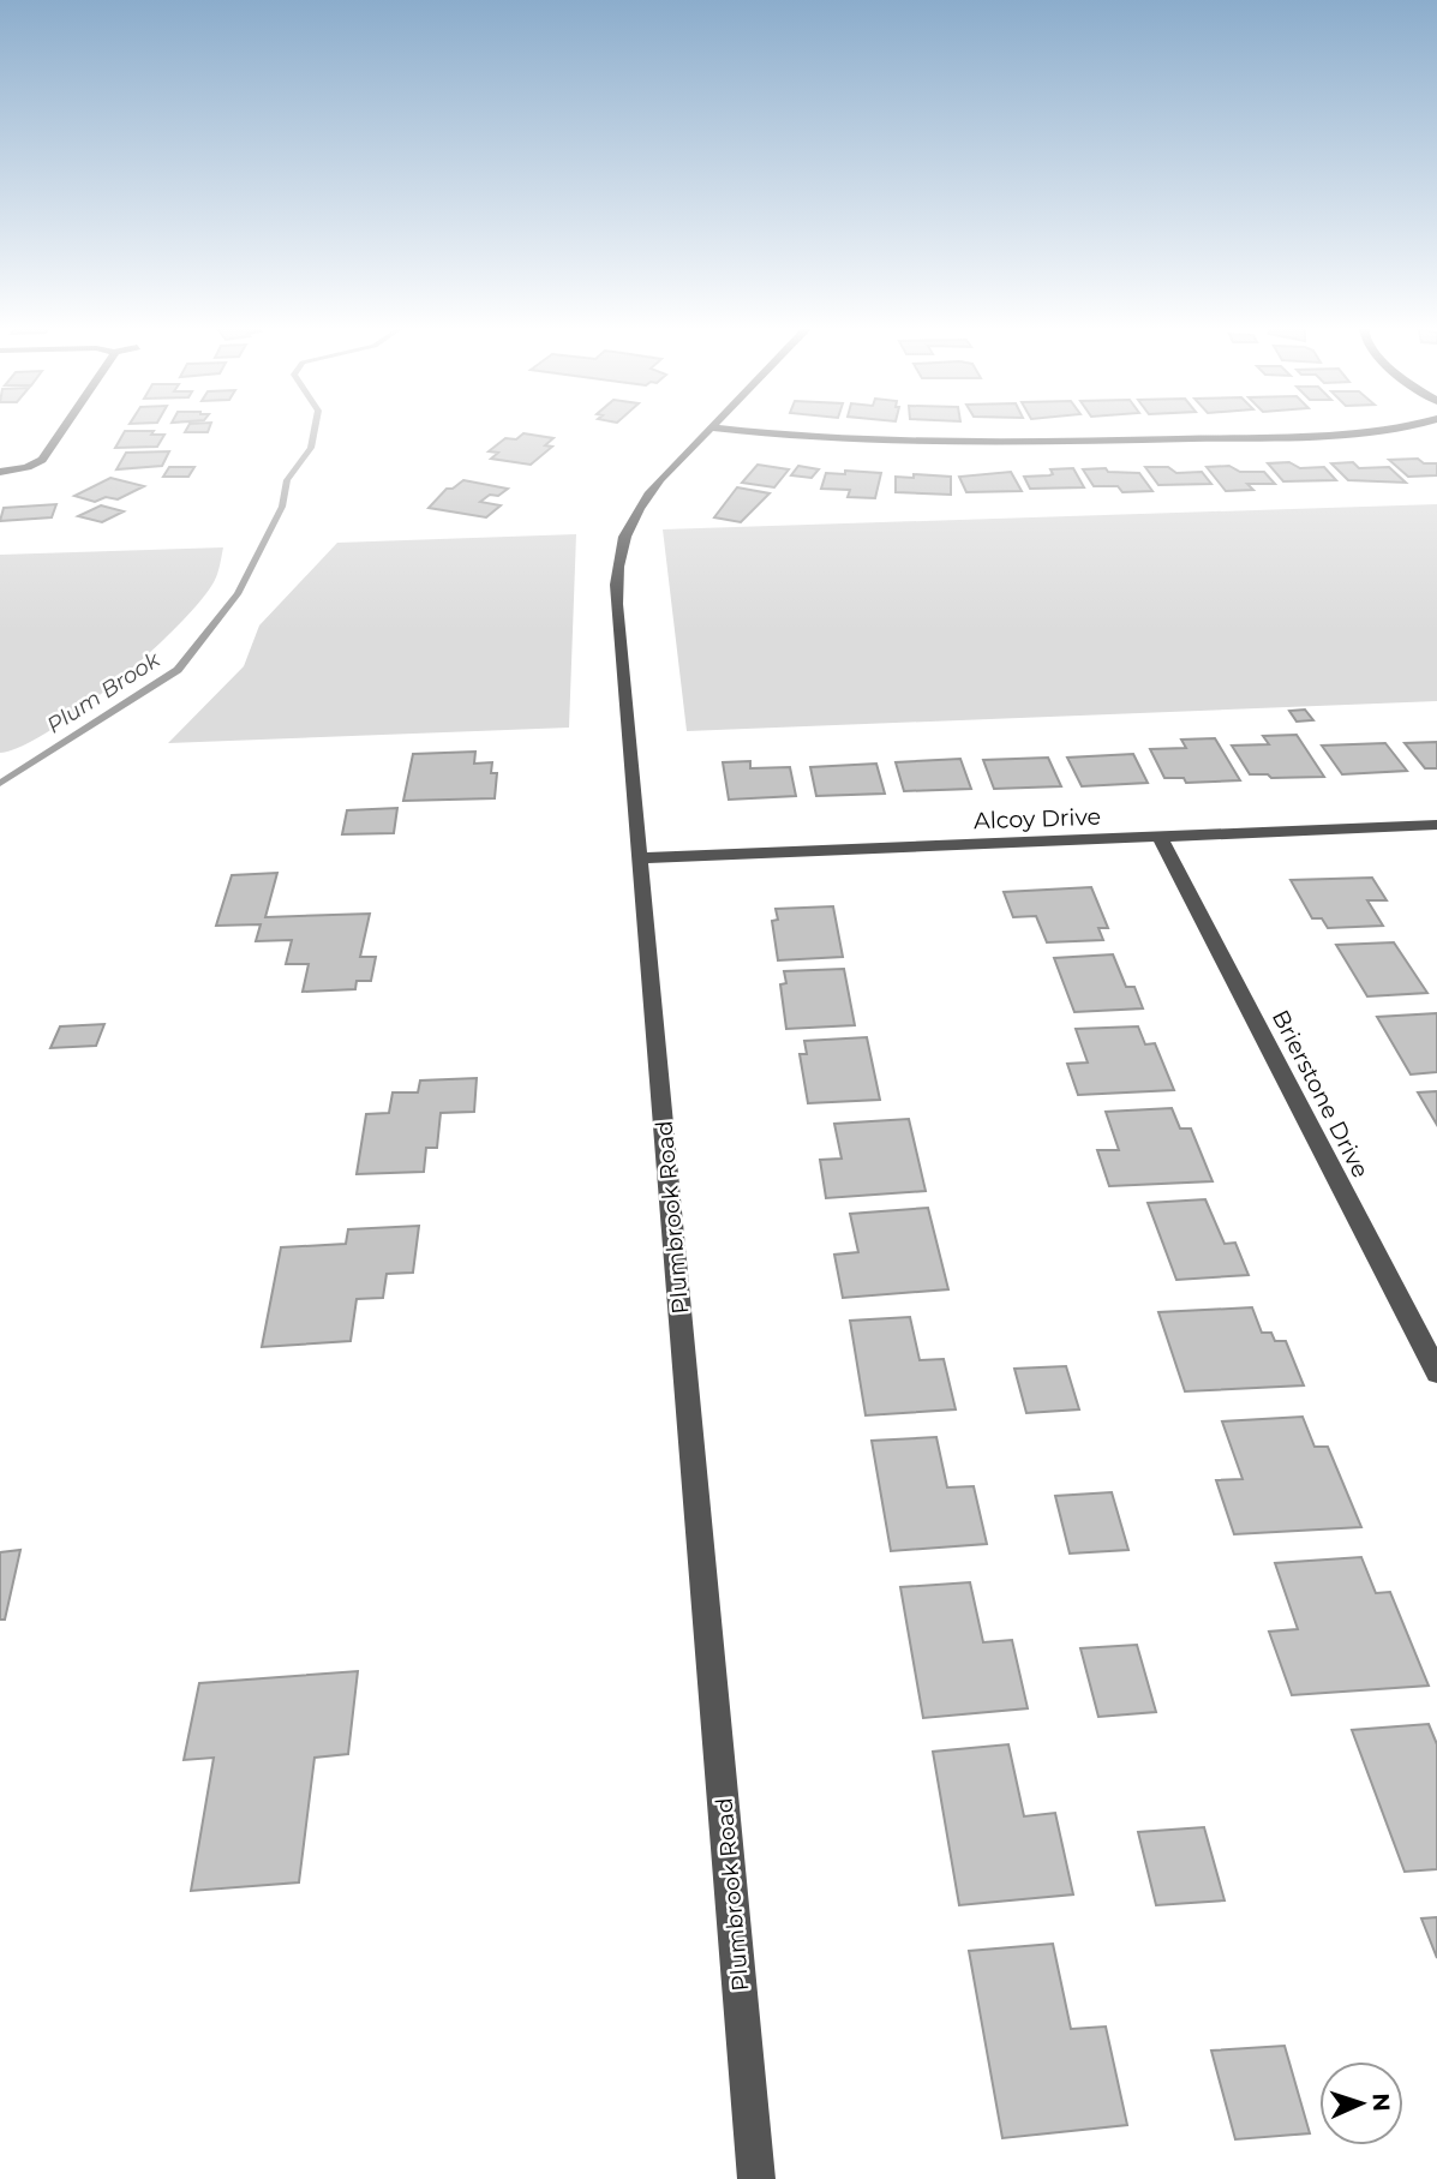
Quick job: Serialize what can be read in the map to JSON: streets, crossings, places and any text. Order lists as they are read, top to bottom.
{
  "streets": {
    "street": ["Alcoy Drive", "Brierstone Drive", "Plumbrook Road"]
  },
  "crossings": [
    ["Alcoy Drive", "Brierstone Drive"],
    ["Alcoy Drive", "Plumbrook Road"]
  ],
  "water": ["Plum Brook"],
  "north": "right"
}
